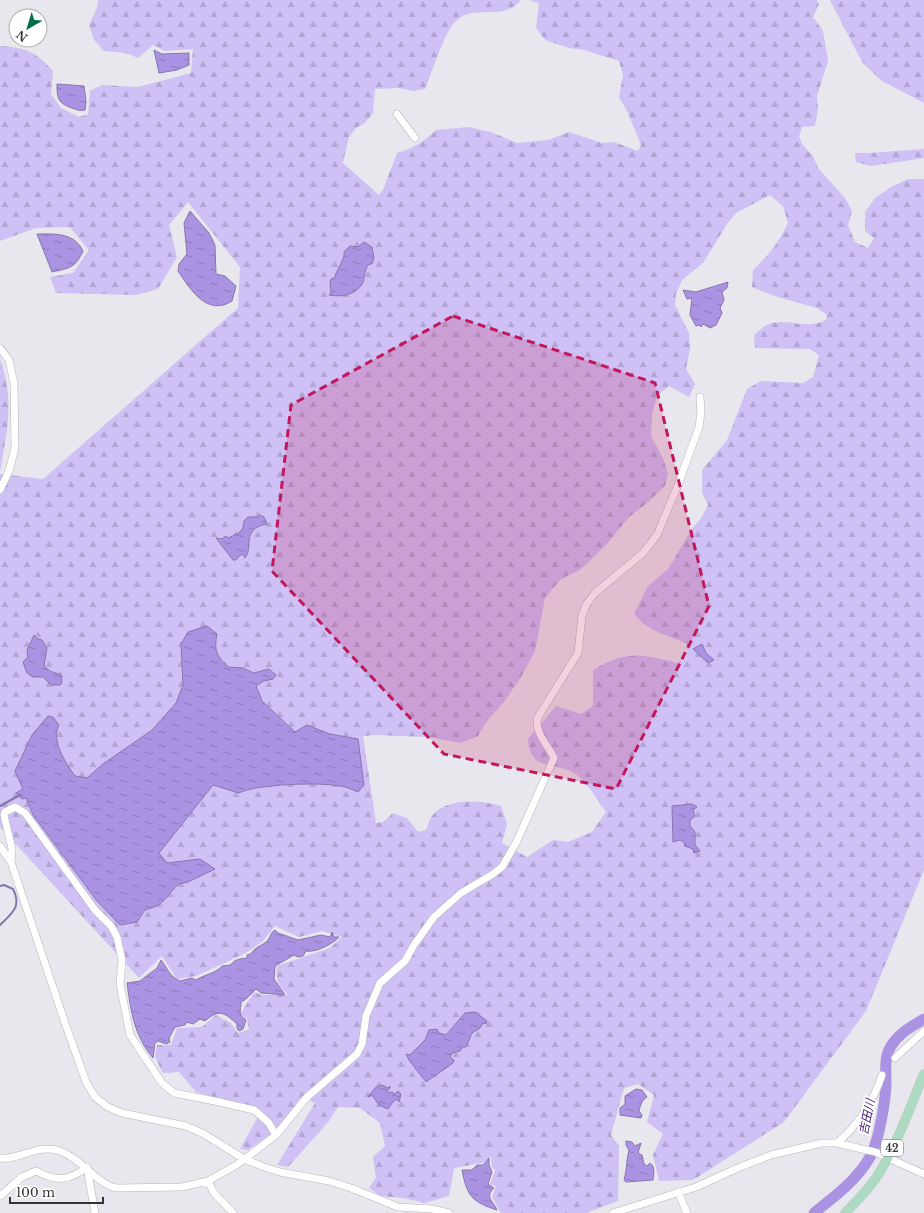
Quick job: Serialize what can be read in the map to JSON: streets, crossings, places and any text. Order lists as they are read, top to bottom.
{
  "streets": {
    "main road": ["42"]
  },
  "water": ["吉田川"],
  "scale_bar": "100 m",
  "north": "bottom left"
}
